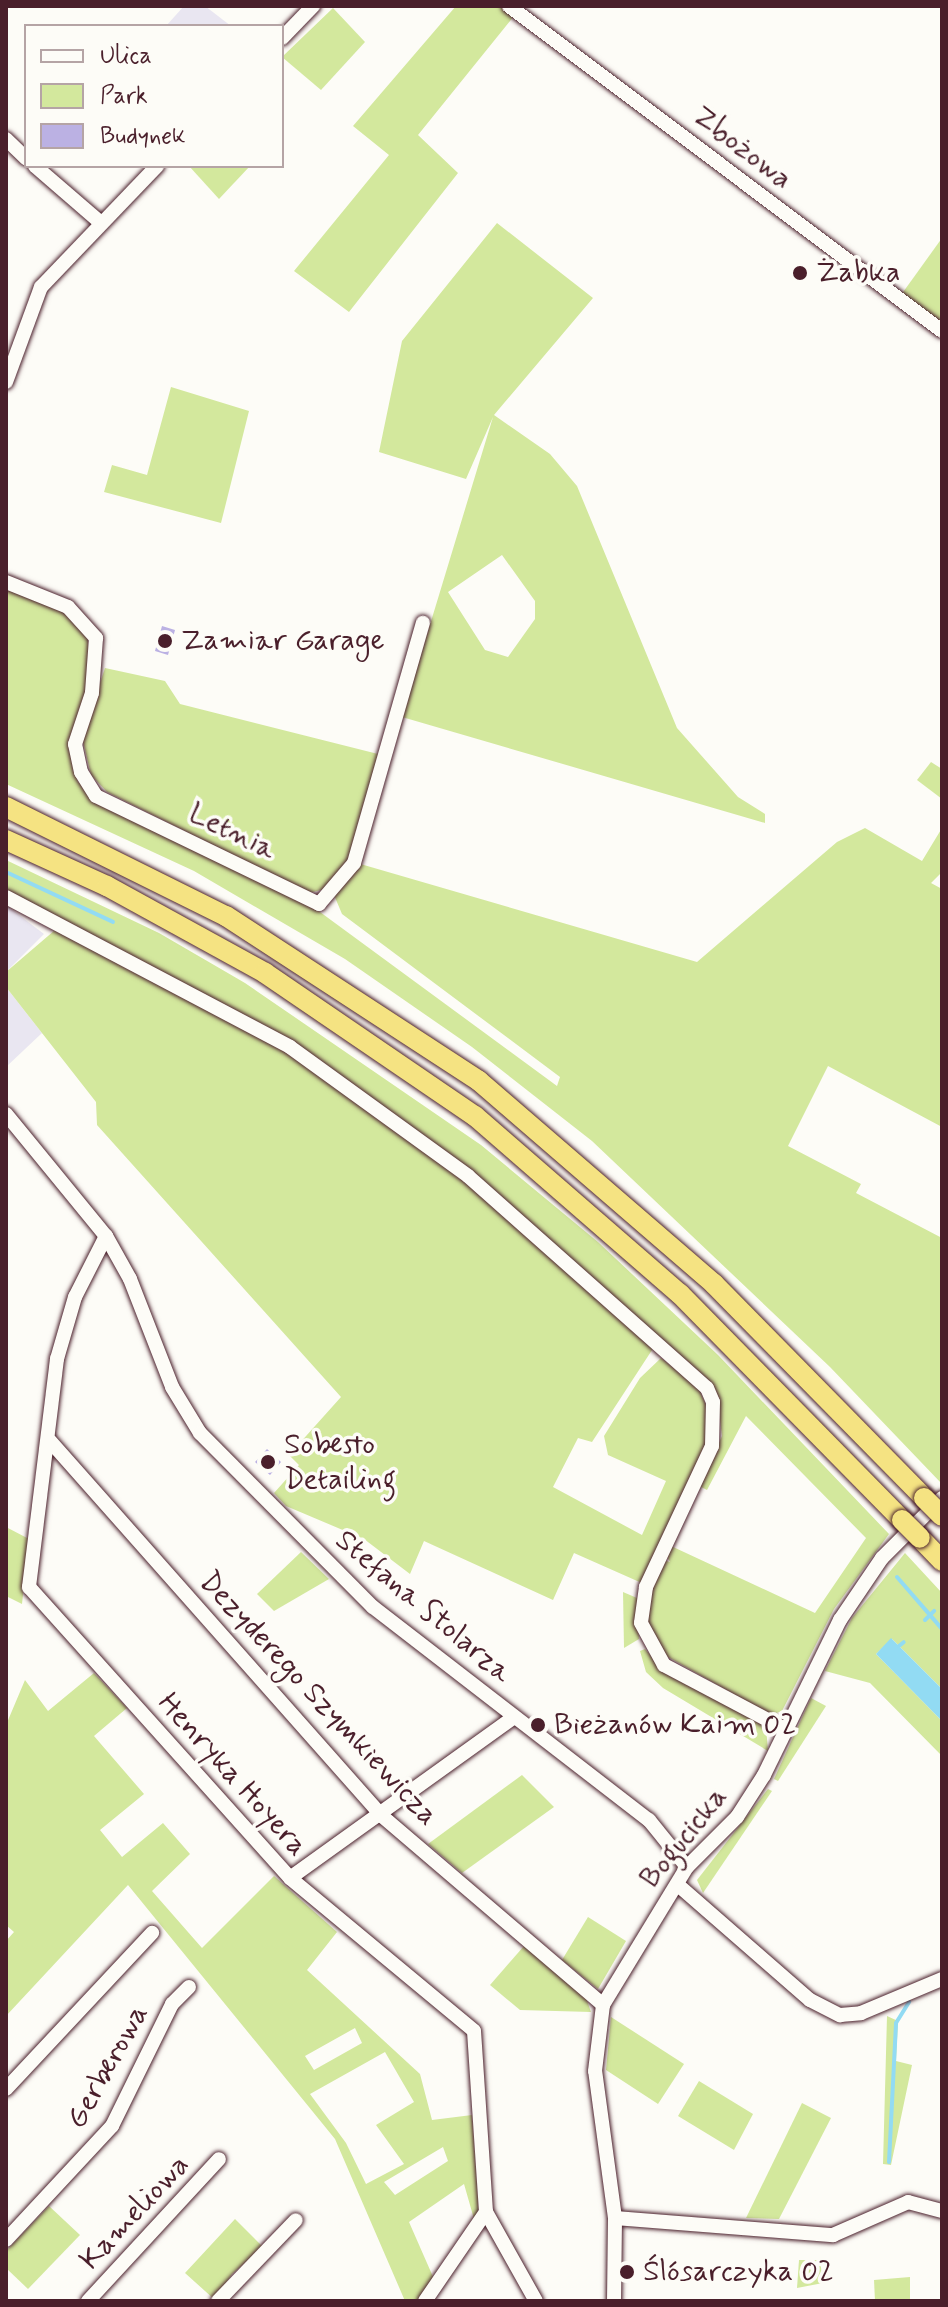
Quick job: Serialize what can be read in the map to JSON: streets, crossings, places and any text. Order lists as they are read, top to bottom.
{
  "streets": {
    "street": [
      "Zbożowa",
      "Letnia",
      "Stefana Stolarza",
      "Dezyderego Szymkiewicza",
      "Henryka Hoyera",
      "Bogucicka",
      "Gerberowa",
      "Kameliowa"
    ]
  },
  "crossings": [
    ["Stefana Stolarza", "Henryka Hoyera"],
    ["Stefana Stolarza", "Bogucicka"],
    ["Dezyderego Szymkiewicza", "Henryka Hoyera"],
    ["Dezyderego Szymkiewicza", "Bogucicka"]
  ],
  "places": [
    "Żabka",
    "Zamiar Garage",
    "Sobesto Detailing",
    "Bieżanów Kaim 02",
    "Ślósarczyka 02"
  ],
  "legend": ["Ulica", "Park", "Budynek"]
}
